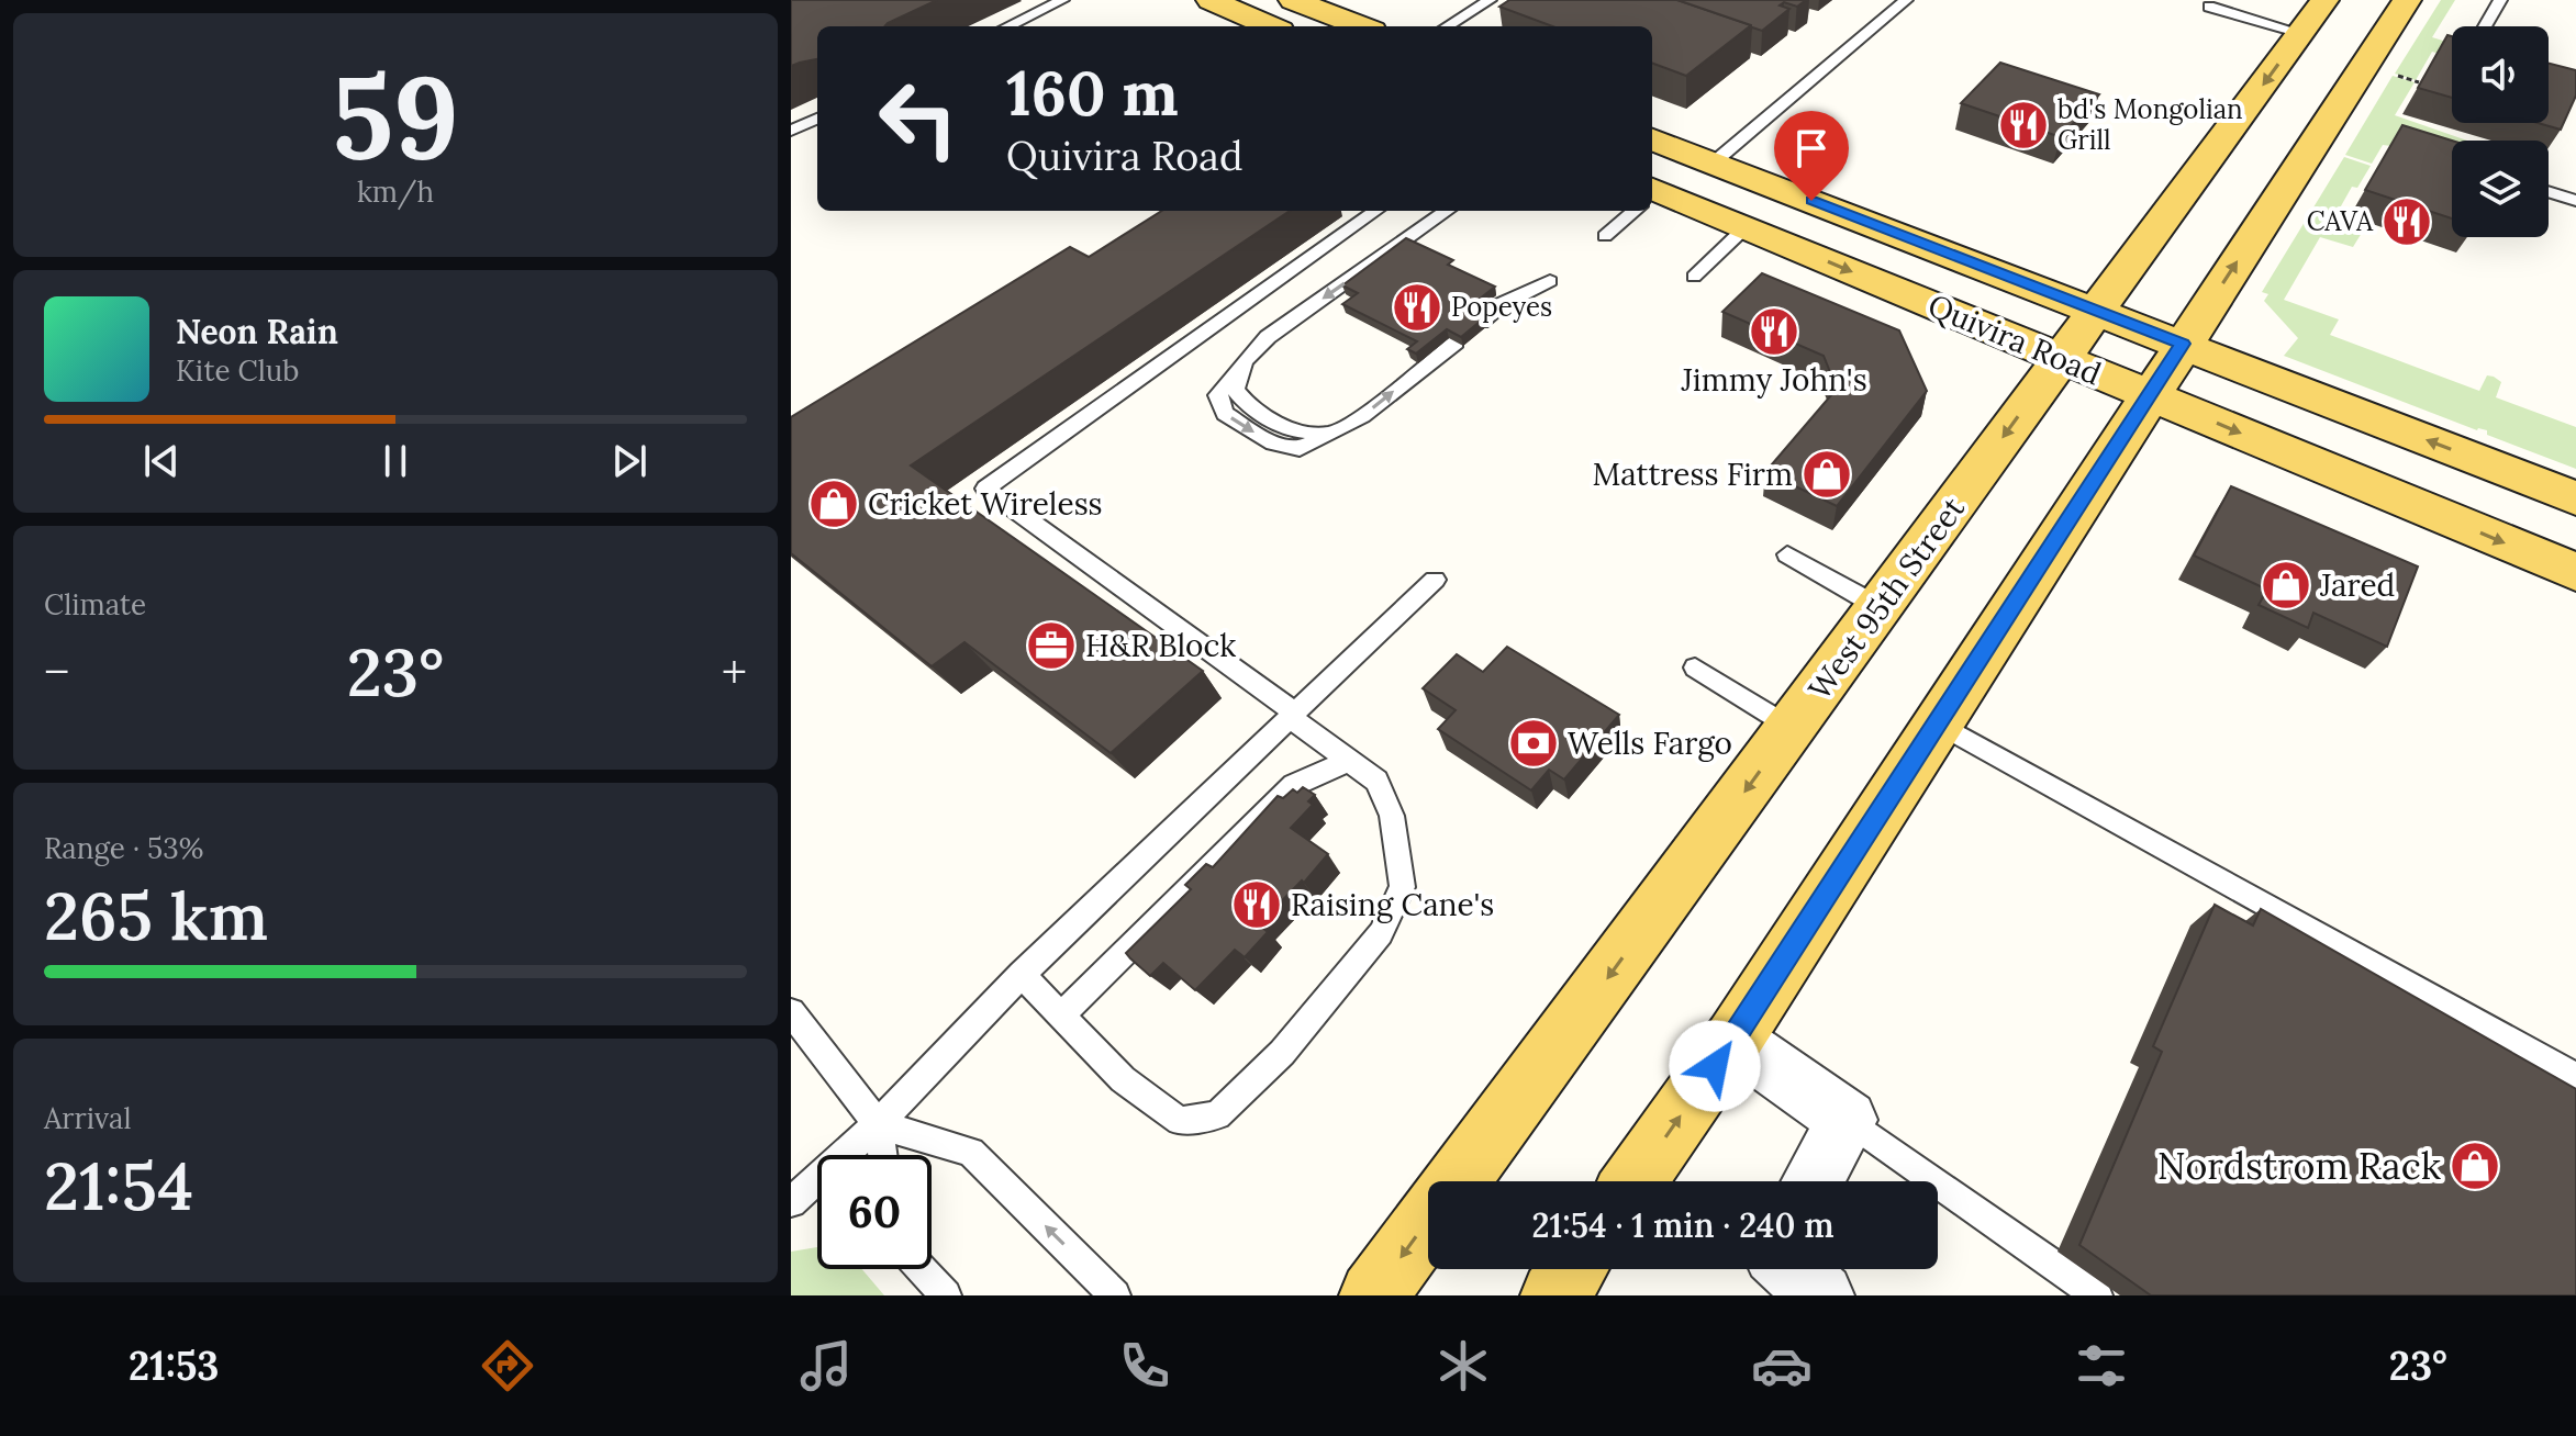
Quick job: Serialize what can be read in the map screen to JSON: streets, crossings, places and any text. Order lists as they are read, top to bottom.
{
  "streets": {
    "main road": ["Quivira Road", "West 95th Street"]
  },
  "crossings": [
    ["Quivira Road", "West 95th Street"]
  ],
  "places": {
    "restaurant": [
      "bd's Mongolian Grill",
      "CAVA",
      "Popeyes",
      "Jimmy John's",
      "Raising Cane's"
    ],
    "shop": [
      "Mattress Firm",
      "Cricket Wireless",
      "Jared",
      "Nordstrom Rack"
    ],
    "office": ["H&R Block"],
    "bank": ["Wells Fargo"]
  },
  "page": {
    "tile": [
      ["59", "km/h"],
      "Climate",
      ["Range · 53%", "265 km"],
      ["Arrival", "21:54"]
    ],
    "turn": ["160 m", "Quivira Road"],
    "song": ["Neon Rain", "Kite Club"],
    "heat": ["−", "23°", "+"],
    "limit": "60",
    "trip": "21:54 · 1 min · 240 m",
    "tabs": ["21:53", "23°"]
  }
}
